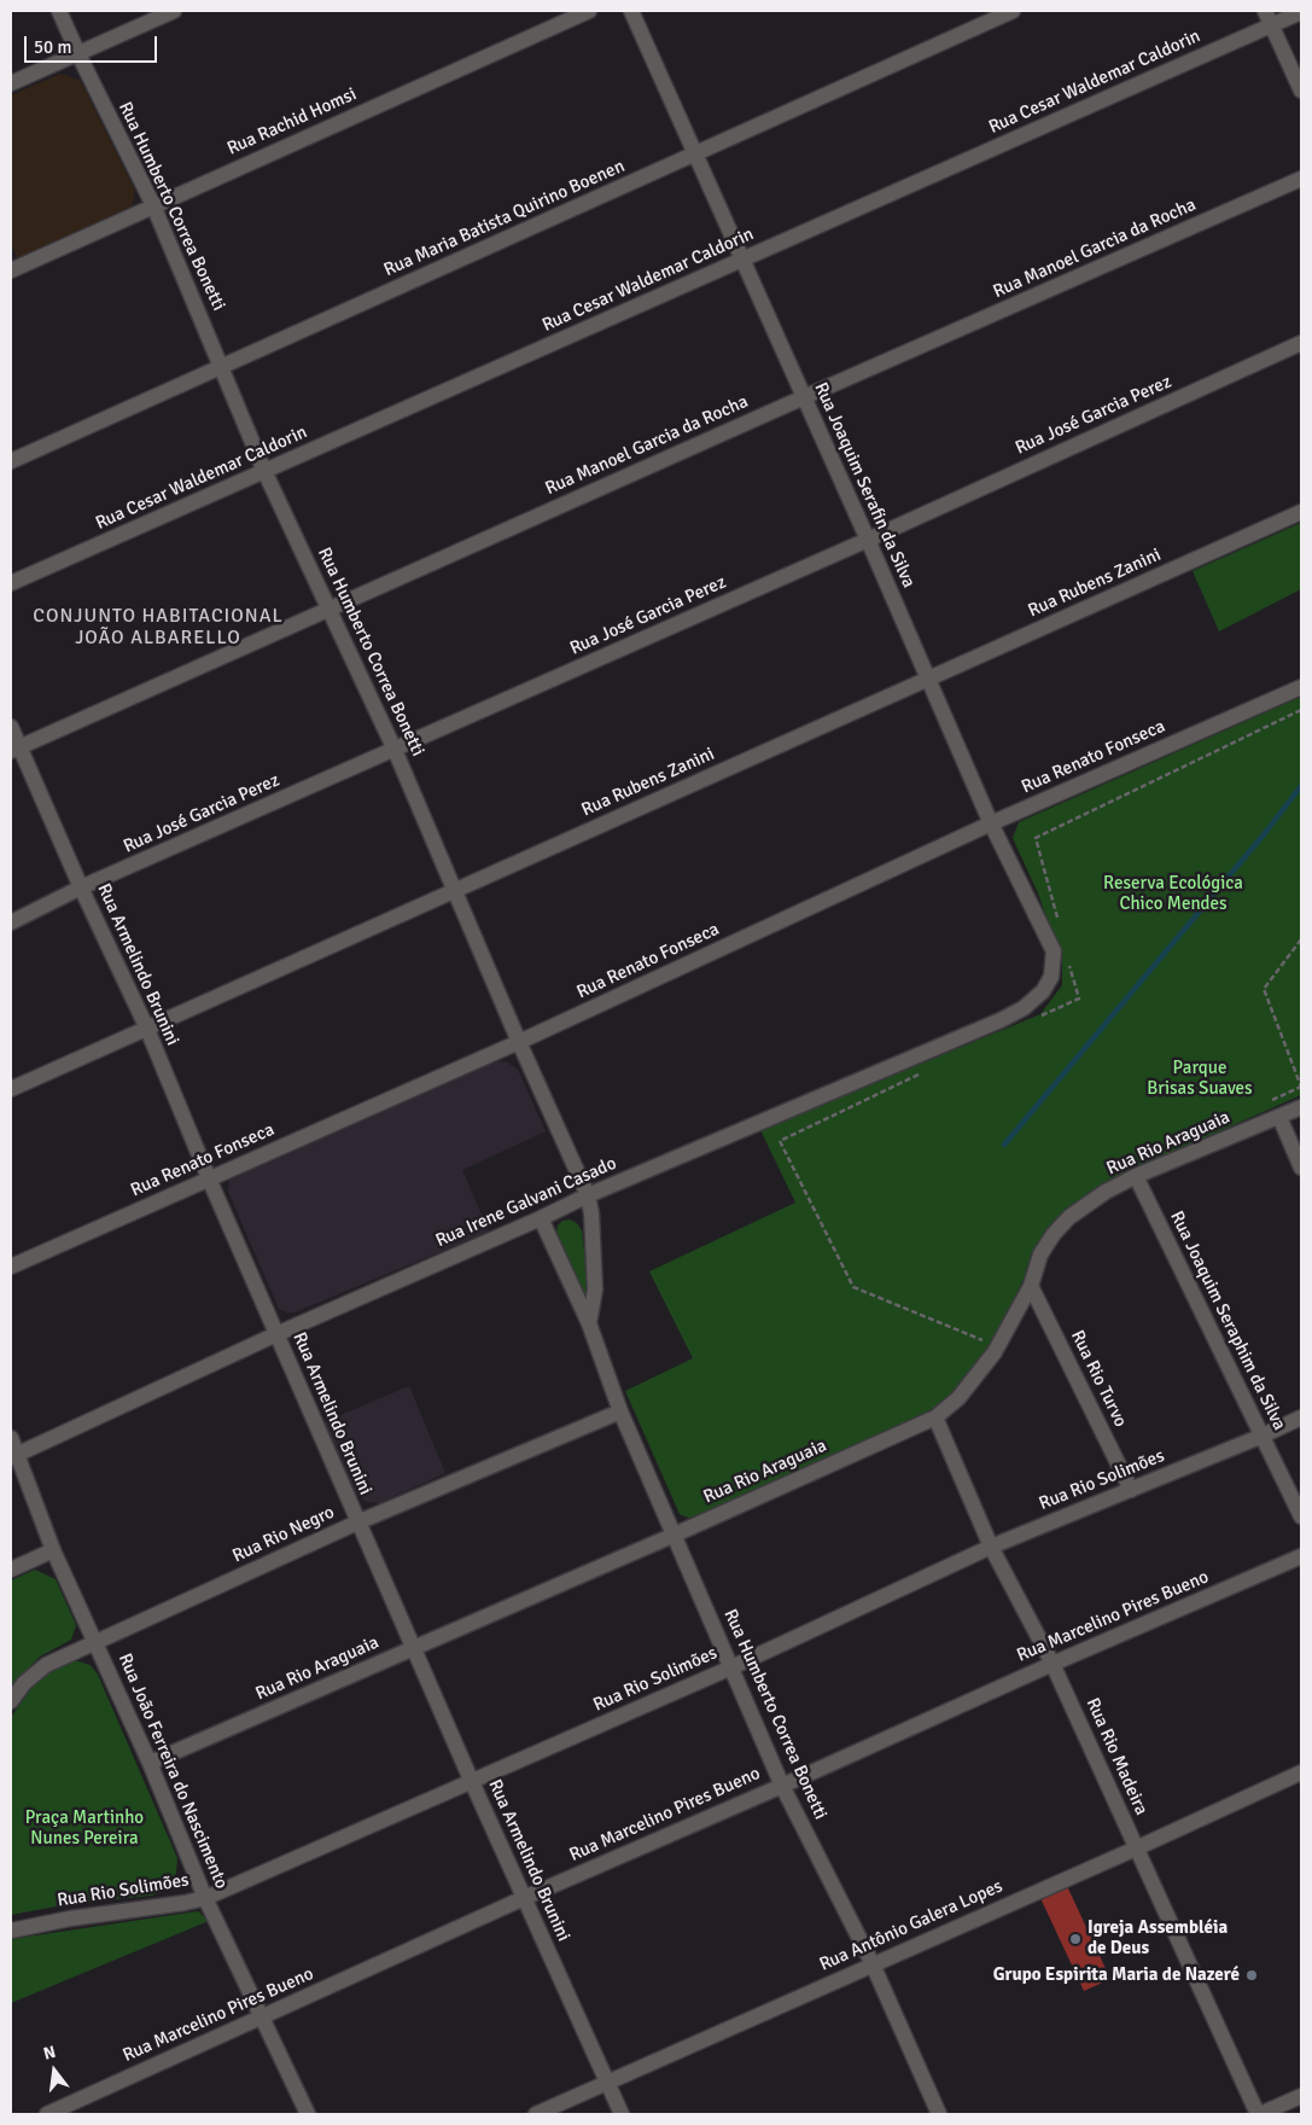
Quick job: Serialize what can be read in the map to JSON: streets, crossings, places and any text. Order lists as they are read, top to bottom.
{
  "streets": {
    "street": [
      "Rua Cesar Waldemar Caldorin",
      "Rua Rachid Homsi",
      "Rua Humberto Correa Bonetti",
      "Rua Maria Batista Quirino Boenen",
      "Rua Manoel Garcia da Rocha",
      "Rua José Garcia Perez",
      "Rua Joaquim Serafin da Silva",
      "Rua Rubens Zanini",
      "Rua Renato Fonseca",
      "Rua Armelindo Brunini",
      "Rua Rio Araguaia",
      "Rua Irene Galvani Casado",
      "Rua Joaquim Seraphim da Silva",
      "Rua Rio Turvo",
      "Rua Rio Solimões",
      "Rua Rio Negro",
      "Rua Marcelino Pires Bueno",
      "Rua Rio Madeira",
      "Rua João Ferreira do Nascimento",
      "Rua Antônio Galera Lopes"
    ]
  },
  "crossings": [
    ["Rua Cesar Waldemar Caldorin", "Rua Humberto Correa Bonetti"],
    ["Rua Cesar Waldemar Caldorin", "Rua Joaquim Serafin da Silva"],
    ["Rua Rachid Homsi", "Rua Humberto Correa Bonetti"],
    ["Rua Humberto Correa Bonetti", "Rua Maria Batista Quirino Boenen"],
    ["Rua Humberto Correa Bonetti", "Rua Manoel Garcia da Rocha"],
    ["Rua Humberto Correa Bonetti", "Rua José Garcia Perez"],
    ["Rua Humberto Correa Bonetti", "Rua Rubens Zanini"],
    ["Rua Humberto Correa Bonetti", "Rua Renato Fonseca"],
    ["Rua Humberto Correa Bonetti", "Rua Rio Araguaia"],
    ["Rua Humberto Correa Bonetti", "Rua Irene Galvani Casado"],
    ["Rua Humberto Correa Bonetti", "Rua Rio Solimões"],
    ["Rua Humberto Correa Bonetti", "Rua Rio Negro"],
    ["Rua Humberto Correa Bonetti", "Rua Marcelino Pires Bueno"],
    ["Rua Humberto Correa Bonetti", "Rua Antônio Galera Lopes"],
    ["Rua Maria Batista Quirino Boenen", "Rua Joaquim Serafin da Silva"],
    ["Rua Manoel Garcia da Rocha", "Rua Joaquim Serafin da Silva"],
    ["Rua Manoel Garcia da Rocha", "Rua Armelindo Brunini"],
    ["Rua José Garcia Perez", "Rua Joaquim Serafin da Silva"],
    ["Rua José Garcia Perez", "Rua Armelindo Brunini"],
    ["Rua Joaquim Serafin da Silva", "Rua Rubens Zanini"],
    ["Rua Joaquim Serafin da Silva", "Rua Renato Fonseca"],
    ["Rua Joaquim Serafin da Silva", "Rua Irene Galvani Casado"],
    ["Rua Rubens Zanini", "Rua Armelindo Brunini"],
    ["Rua Renato Fonseca", "Rua Armelindo Brunini"],
    ["Rua Armelindo Brunini", "Rua Rio Araguaia"],
    ["Rua Armelindo Brunini", "Rua Irene Galvani Casado"],
    ["Rua Armelindo Brunini", "Rua Rio Solimões"],
    ["Rua Armelindo Brunini", "Rua Rio Negro"],
    ["Rua Armelindo Brunini", "Rua Marcelino Pires Bueno"],
    ["Rua Armelindo Brunini", "Rua Antônio Galera Lopes"],
    ["Rua Rio Araguaia", "Rua Joaquim Seraphim da Silva"],
    ["Rua Rio Araguaia", "Rua Rio Turvo"],
    ["Rua Rio Araguaia", "Rua Rio Madeira"],
    ["Rua Rio Araguaia", "Rua João Ferreira do Nascimento"],
    ["Rua Irene Galvani Casado", "Rua João Ferreira do Nascimento"],
    ["Rua Joaquim Seraphim da Silva", "Rua Rio Solimões"],
    ["Rua Rio Turvo", "Rua Rio Solimões"],
    ["Rua Rio Solimões", "Rua Rio Madeira"],
    ["Rua Rio Solimões", "Rua João Ferreira do Nascimento"],
    ["Rua Rio Negro", "Rua João Ferreira do Nascimento"],
    ["Rua Marcelino Pires Bueno", "Rua Rio Madeira"],
    ["Rua Marcelino Pires Bueno", "Rua João Ferreira do Nascimento"],
    ["Rua Rio Madeira", "Rua Antônio Galera Lopes"]
  ],
  "districts": ["CONJUNTO HABITACIONAL JOÃO ALBARELLO"],
  "parks": ["Reserva Ecológica Chico Mendes", "Parque Brisas Suaves", "Praça Martinho Nunes Pereira"],
  "places": ["Igreja Assembléia de Deus", "Grupo Espirita Maria de Nazeré"],
  "scale_bar": "50 m",
  "north": "top"
}
